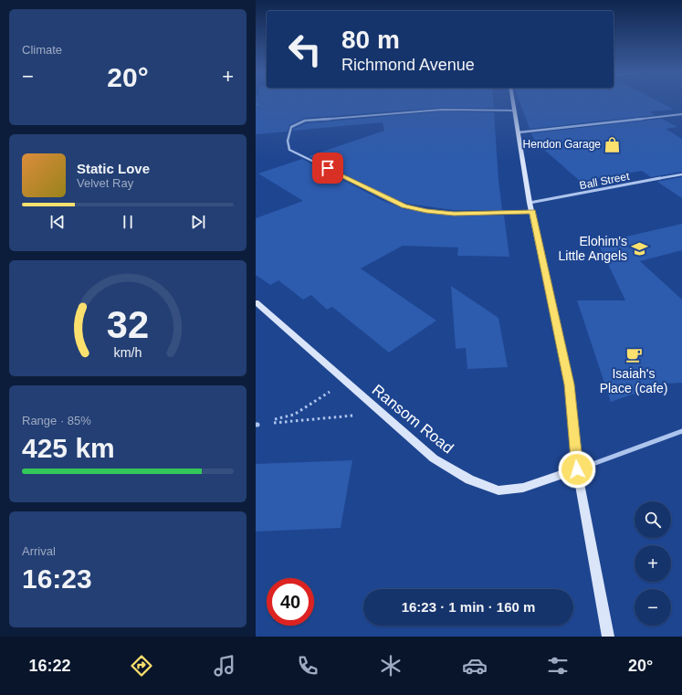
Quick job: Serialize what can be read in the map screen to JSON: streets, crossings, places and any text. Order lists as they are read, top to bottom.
{
  "streets": {
    "street": ["Ball Street", "Ransom Road"]
  },
  "places": {
    "shop": ["Hendon Garage"],
    "school or university": ["Elohim's Little Angels"],
    "cafe": ["Isaiah's Place (cafe)"]
  },
  "page": {
    "tile": [
      "Climate",
      ["Range · 85%", "425 km"],
      ["Arrival", "16:23"]
    ],
    "turn": ["80 m", "Richmond Avenue"],
    "heat": ["−", "20°", "+"],
    "song": ["Static Love", "Velvet Ray"],
    "map_buttons": ["+", "−"],
    "limit": "40",
    "trip": "16:23 · 1 min · 160 m",
    "tabs": ["16:22", "20°"],
    "gauge": ["32", "km/h"]
  }
}
